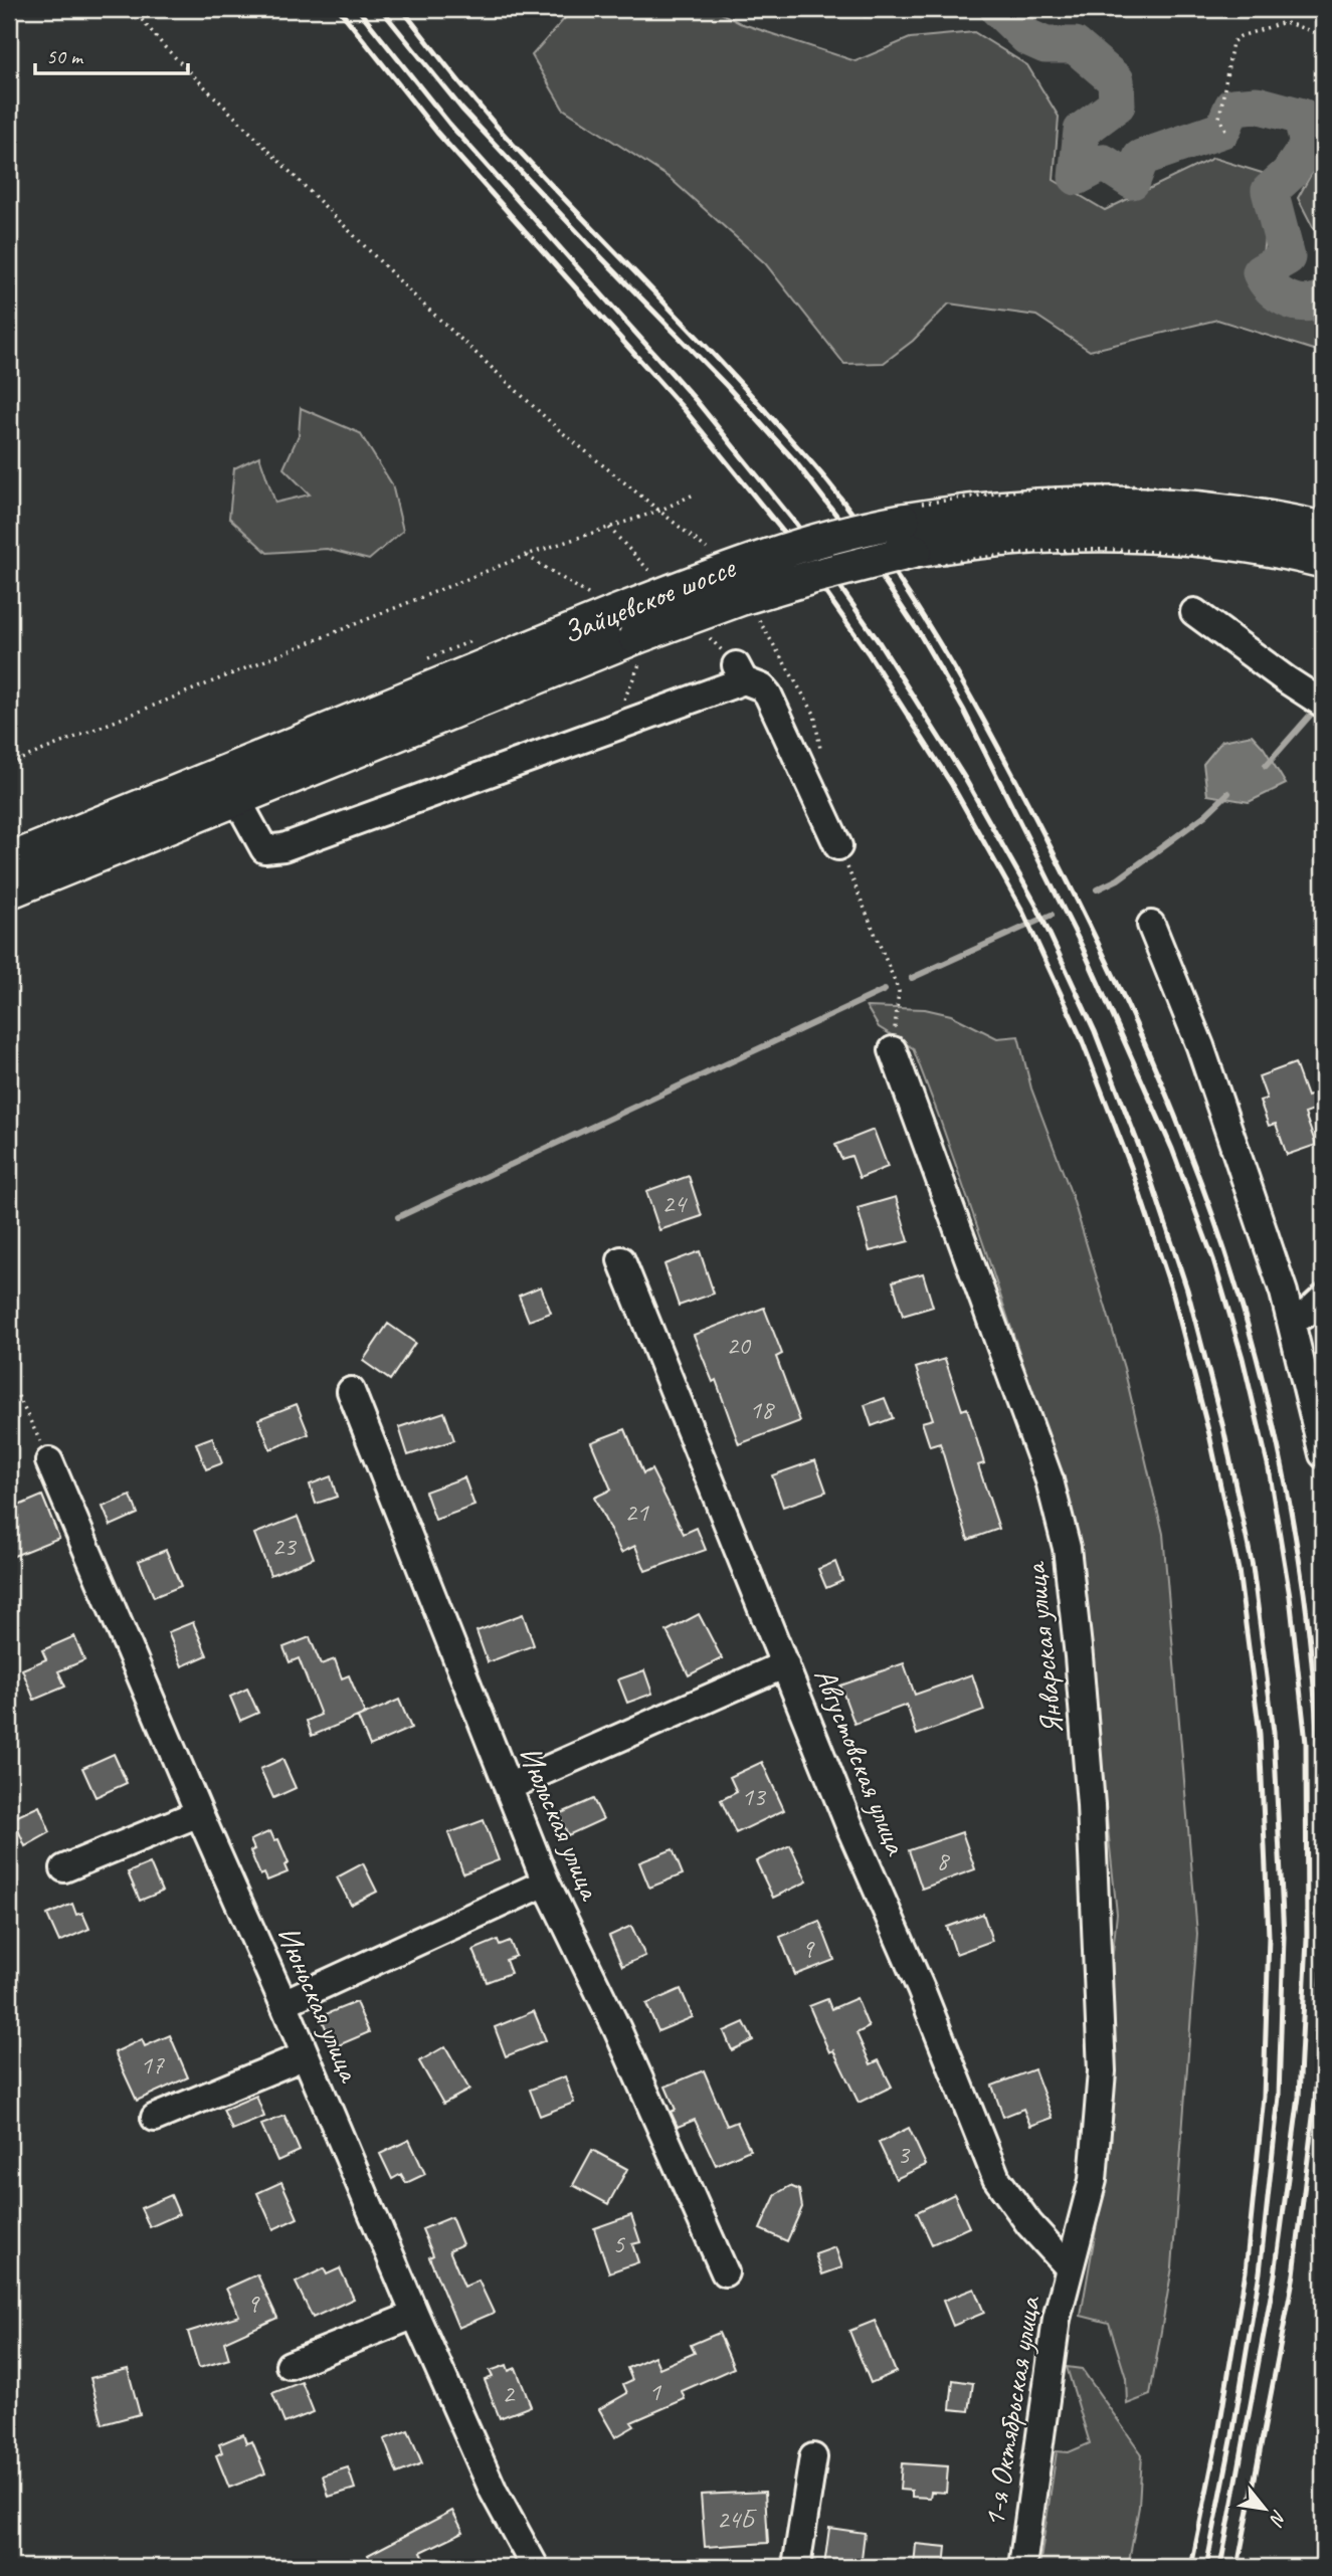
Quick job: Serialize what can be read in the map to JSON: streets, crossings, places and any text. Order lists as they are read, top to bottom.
{
  "streets": {
    "main road": ["Зайцевское шоссе"],
    "street": [
      "Январская улица",
      "Августовская улица",
      "Июльская улица",
      "Июньская улица",
      "1-я Октябрьская улица"
    ]
  },
  "crossings": [
    ["Январская улица", "Августовская улица"],
    ["Январская улица", "1-я Октябрьская улица"],
    ["Августовская улица", "1-я Октябрьская улица"]
  ],
  "house_numbers": [
    "24",
    "20",
    "18",
    "21",
    "23",
    "13",
    "8",
    "9",
    "17",
    "3",
    "5",
    "9",
    "1",
    "2",
    "24Б"
  ],
  "scale_bar": "50 m",
  "north": "bottom right"
}
